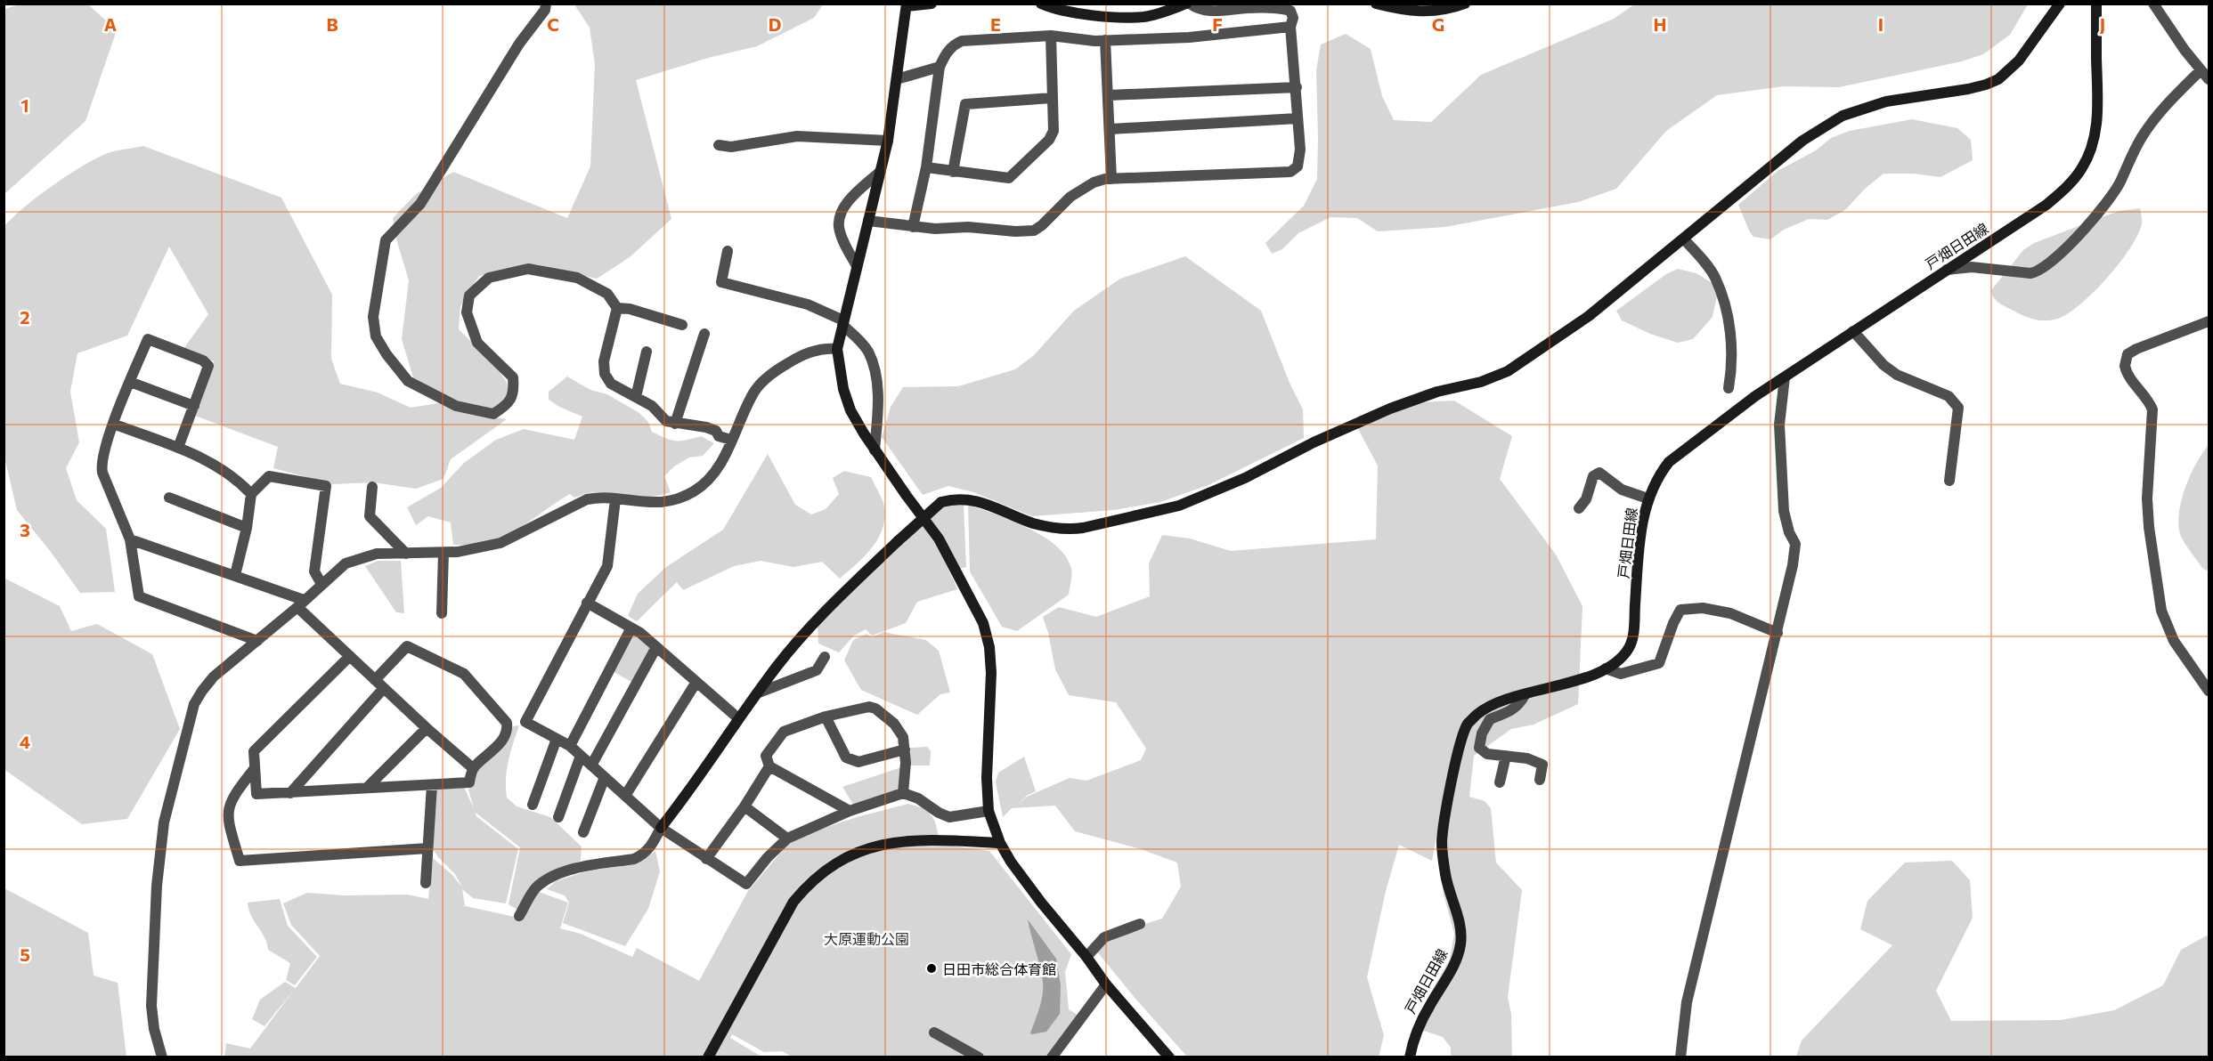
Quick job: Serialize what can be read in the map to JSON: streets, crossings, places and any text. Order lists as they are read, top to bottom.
{
  "streets": {
    "street": ["戸畑日田線"]
  },
  "parks": ["大原運動公園"],
  "places": ["日田市総合体育館"],
  "grid": {
    "columns": [
      "A",
      "B",
      "C",
      "D",
      "E",
      "F",
      "G",
      "H",
      "I",
      "J"
    ],
    "rows": [
      "1",
      "2",
      "3",
      "4",
      "5"
    ]
  }
}
